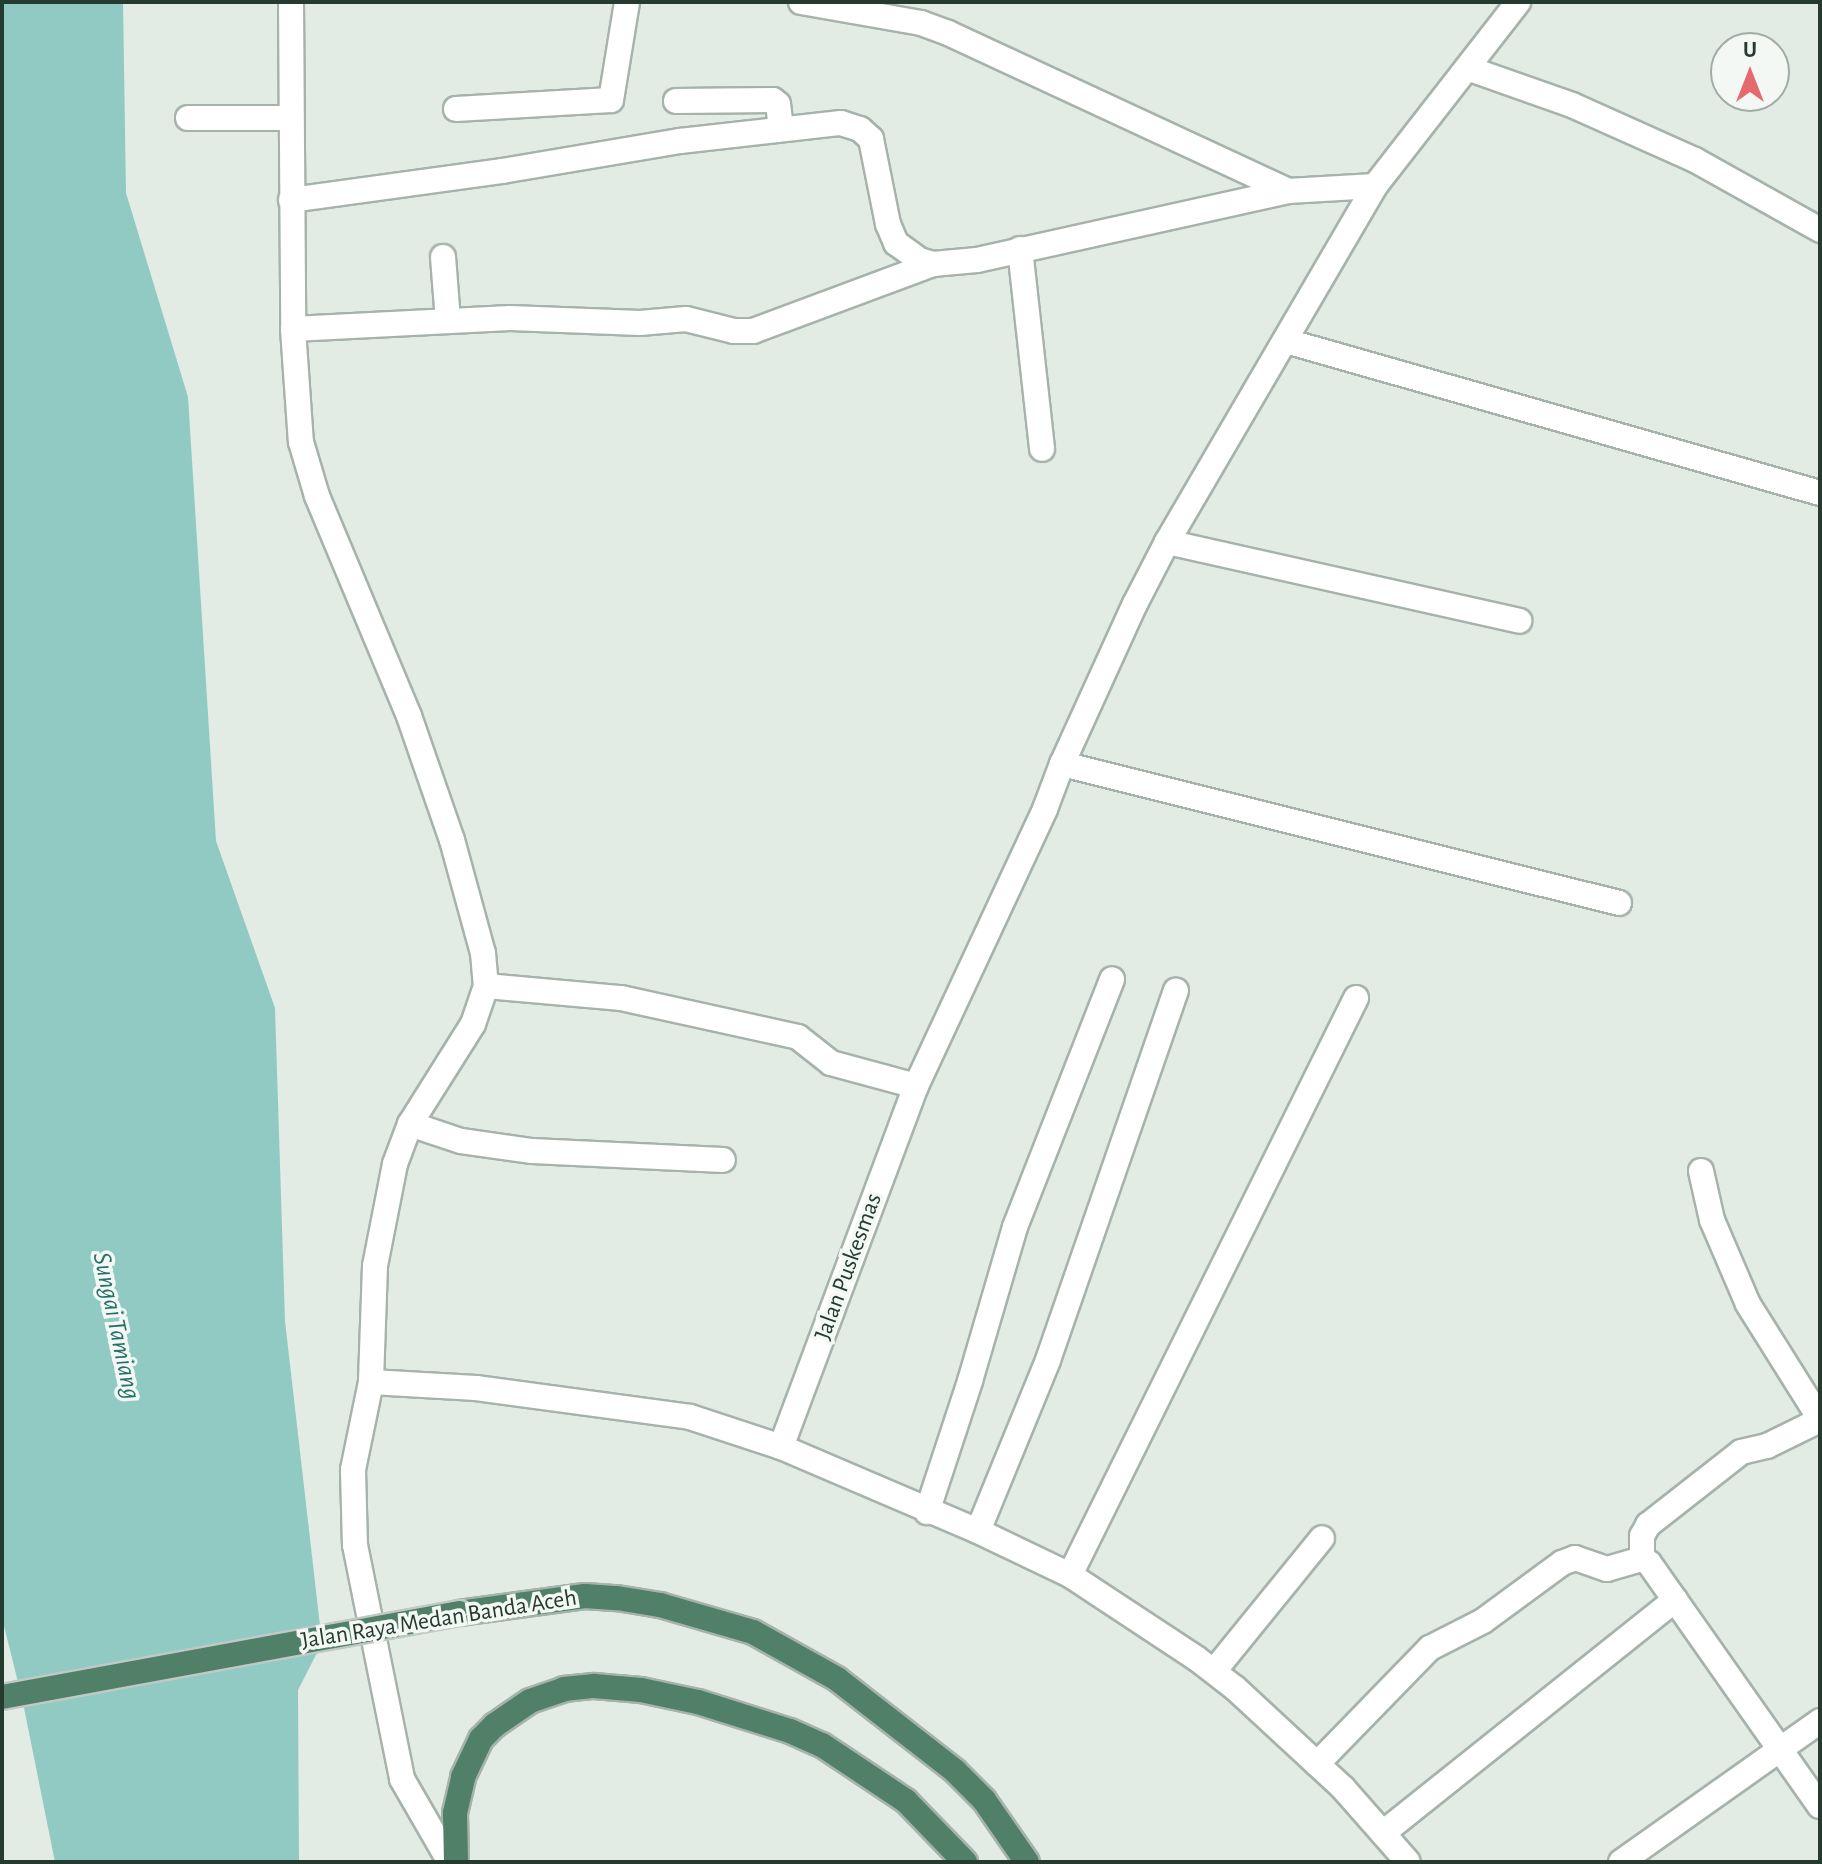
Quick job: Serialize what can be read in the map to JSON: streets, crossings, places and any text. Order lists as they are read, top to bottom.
{
  "streets": {
    "highway": ["Jalan Raya Medan Banda Aceh"],
    "street": ["Jalan Puskesmas"]
  },
  "water": ["Sungai Tamiang"],
  "north": "top"
}
